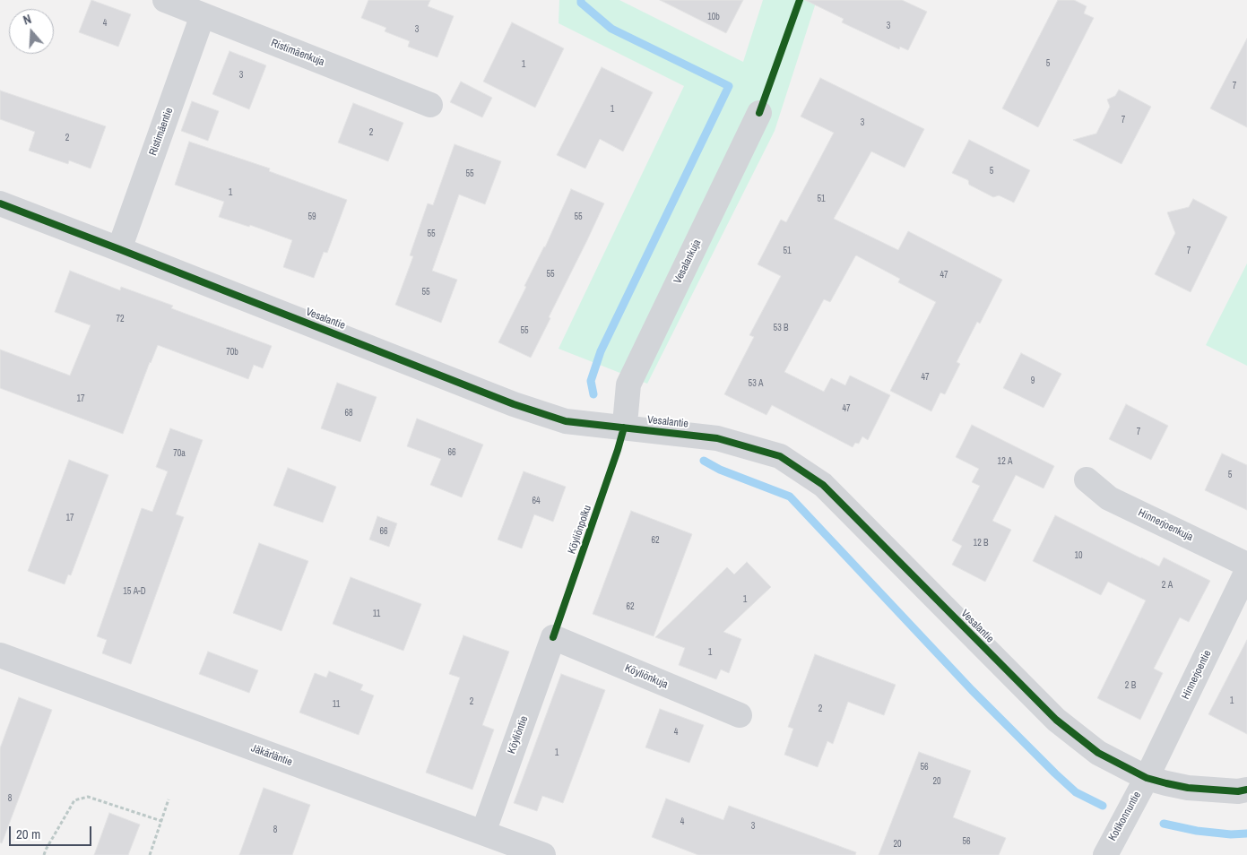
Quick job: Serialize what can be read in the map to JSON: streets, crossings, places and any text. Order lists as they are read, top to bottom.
{
  "streets": {
    "street": [
      "Ristimäenkuja",
      "Ristimäentie",
      "Vesalankuja",
      "Vesalantie",
      "Hinnerjoenkuja",
      "Hinnerjoentie",
      "Köyliönkuja",
      "Köyliöntie",
      "Jäkärläntie",
      "Kotikonnuntie"
    ],
    "cycle path": ["Köyliönpolku"]
  },
  "crossings": [
    ["Ristimäenkuja", "Ristimäentie"],
    ["Ristimäentie", "Vesalantie"],
    ["Vesalantie", "Hinnerjoentie"],
    ["Vesalantie", "Kotikonnuntie"],
    ["Hinnerjoentie", "Kotikonnuntie"],
    ["Köyliönkuja", "Köyliöntie"],
    ["Köyliöntie", "Jäkärläntie"]
  ],
  "house_numbers": [
    "10b",
    "4",
    "3",
    "3",
    "5",
    "1",
    "3",
    "7",
    "1",
    "7",
    "3",
    "2",
    "2",
    "5",
    "55",
    "1",
    "51",
    "59",
    "55",
    "55",
    "51",
    "7",
    "55",
    "47",
    "55",
    "72",
    "53 B",
    "55",
    "70b",
    "47",
    "9",
    "53 A",
    "17",
    "47",
    "68",
    "7",
    "66",
    "70a",
    "12 A",
    "5",
    "64",
    "17",
    "66",
    "62",
    "12 B",
    "10",
    "2 A",
    "15 A-D",
    "1",
    "62",
    "11",
    "1",
    "2 B",
    "1",
    "2",
    "11",
    "2",
    "4",
    "1",
    "56",
    "20",
    "8",
    "4",
    "3",
    "8",
    "56",
    "20"
  ],
  "scale_bar": "20 m",
  "north": "top"
}
